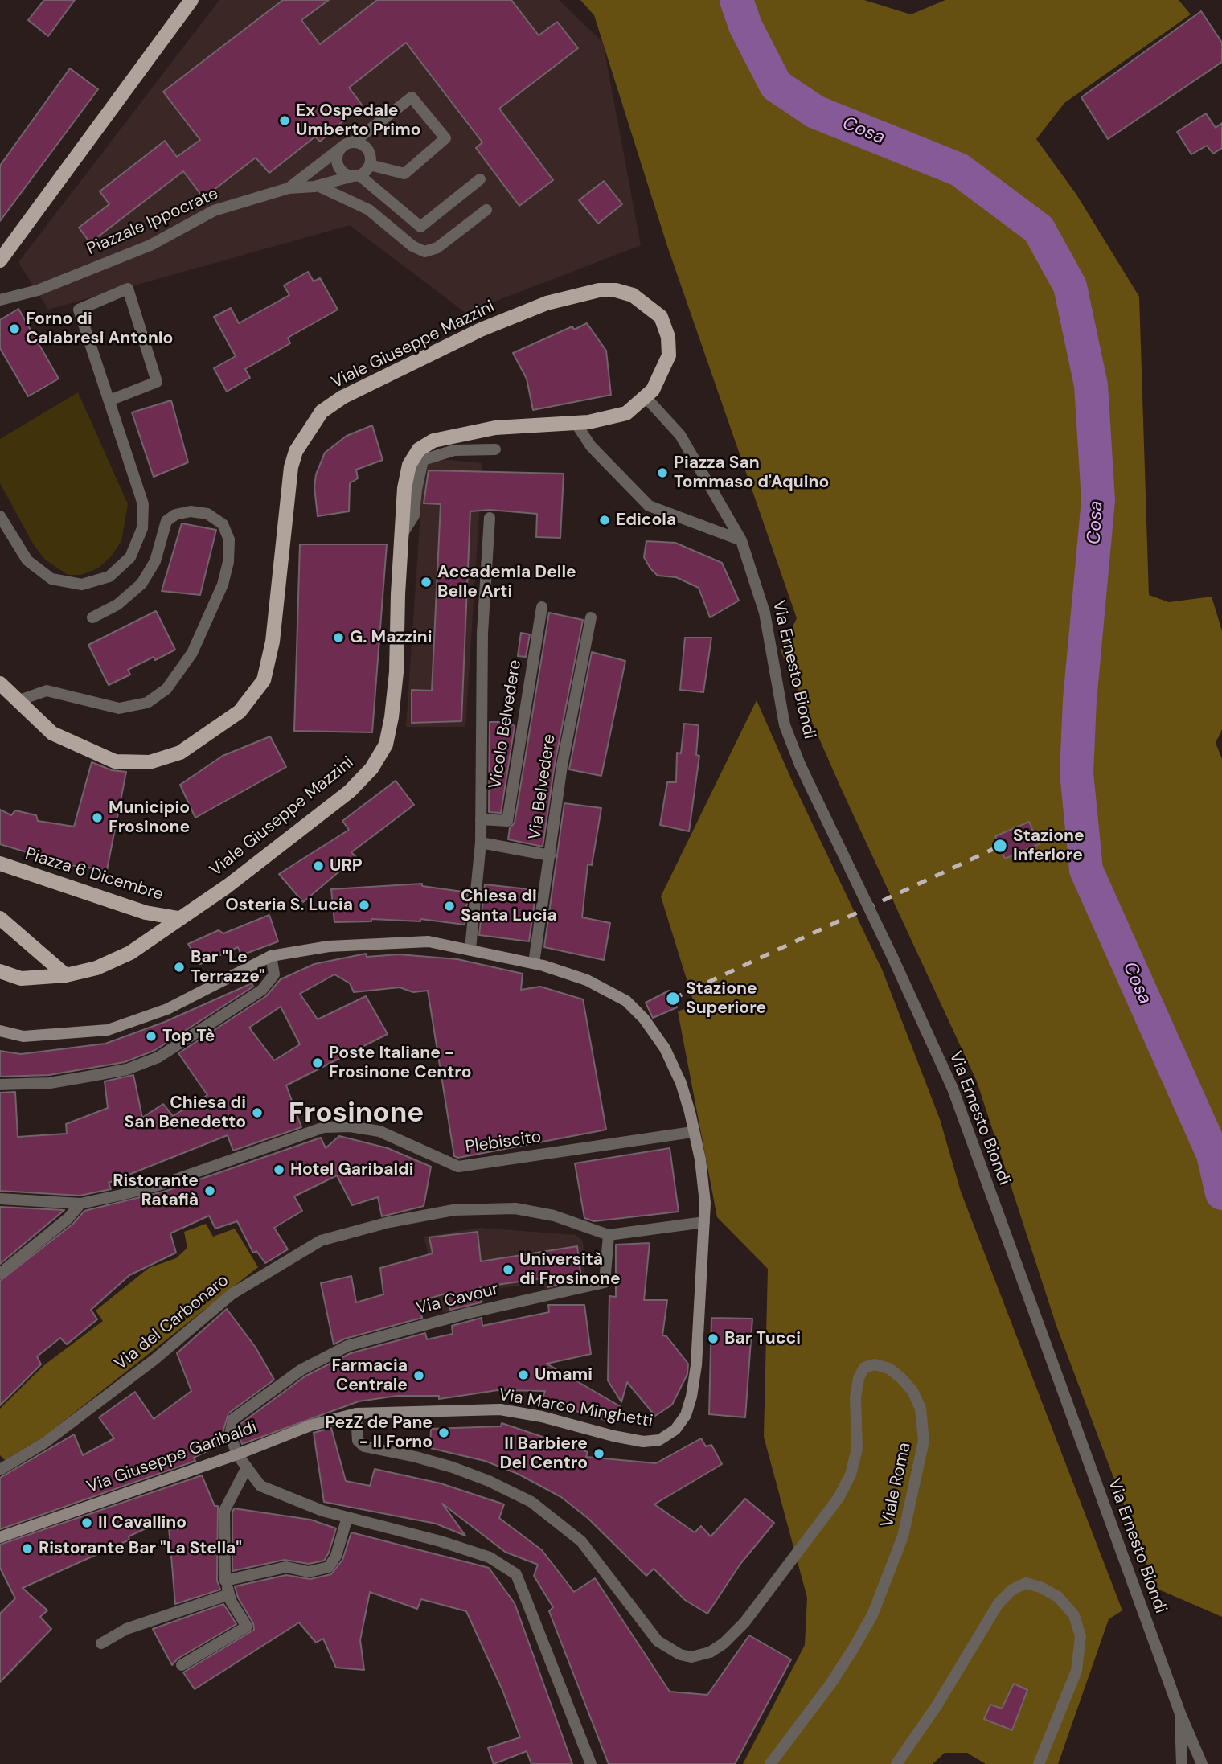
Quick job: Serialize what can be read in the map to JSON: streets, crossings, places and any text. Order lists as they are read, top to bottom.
{
  "streets": {
    "main road": [
      "Viale Giuseppe Mazzini",
      "Piazza 6 Dicembre",
      "Via Marco Minghetti",
      "Via Giuseppe Garibaldi"
    ],
    "street": [
      "Piazzale Ippocrate",
      "Via Ernesto Biondi",
      "Vicolo Belvedere",
      "Via Belvedere",
      "Plebiscito",
      "Via Cavour",
      "Via del Carbonaro",
      "Viale Roma"
    ]
  },
  "crossings": [
    ["Viale Giuseppe Mazzini", "Via Ernesto Biondi"],
    ["Viale Giuseppe Mazzini", "Piazza 6 Dicembre"],
    ["Via Belvedere", "Via Marco Minghetti"],
    ["Plebiscito", "Via Marco Minghetti"],
    ["Via Cavour", "Via del Carbonaro"],
    ["Via Cavour", "Via Giuseppe Garibaldi"],
    ["Via Marco Minghetti", "Via Giuseppe Garibaldi"],
    ["Via Marco Minghetti", "Viale Roma"],
    ["Via Giuseppe Garibaldi", "Viale Roma"]
  ],
  "districts": ["Frosinone"],
  "water": ["Cosa"],
  "places": [
    "Ex Ospedale Umberto Primo",
    "Forno di Calabresi Antonio",
    "Piazza San Tommaso d'Aquino",
    "Edicola",
    "Accademia Delle Belle Arti",
    "G. Mazzini",
    "Municipio Frosinone",
    "Stazione Inferiore",
    "URP",
    "Osteria S. Lucia",
    "Chiesa di Santa Lucia",
    "Bar \"Le Terrazze\"",
    "Stazione Superiore",
    "Top Tè",
    "Poste Italiane - Frosinone Centro",
    "Chiesa di San Benedetto",
    "Hotel Garibaldi",
    "Ristorante Ratafià",
    "Università di Frosinone",
    "Bar Tucci",
    "Umami",
    "Farmacia Centrale",
    "PezZ de Pane - Il Forno",
    "Il Barbiere Del Centro",
    "Il Cavallino",
    "Ristorante Bar \"La Stella\""
  ]
}
